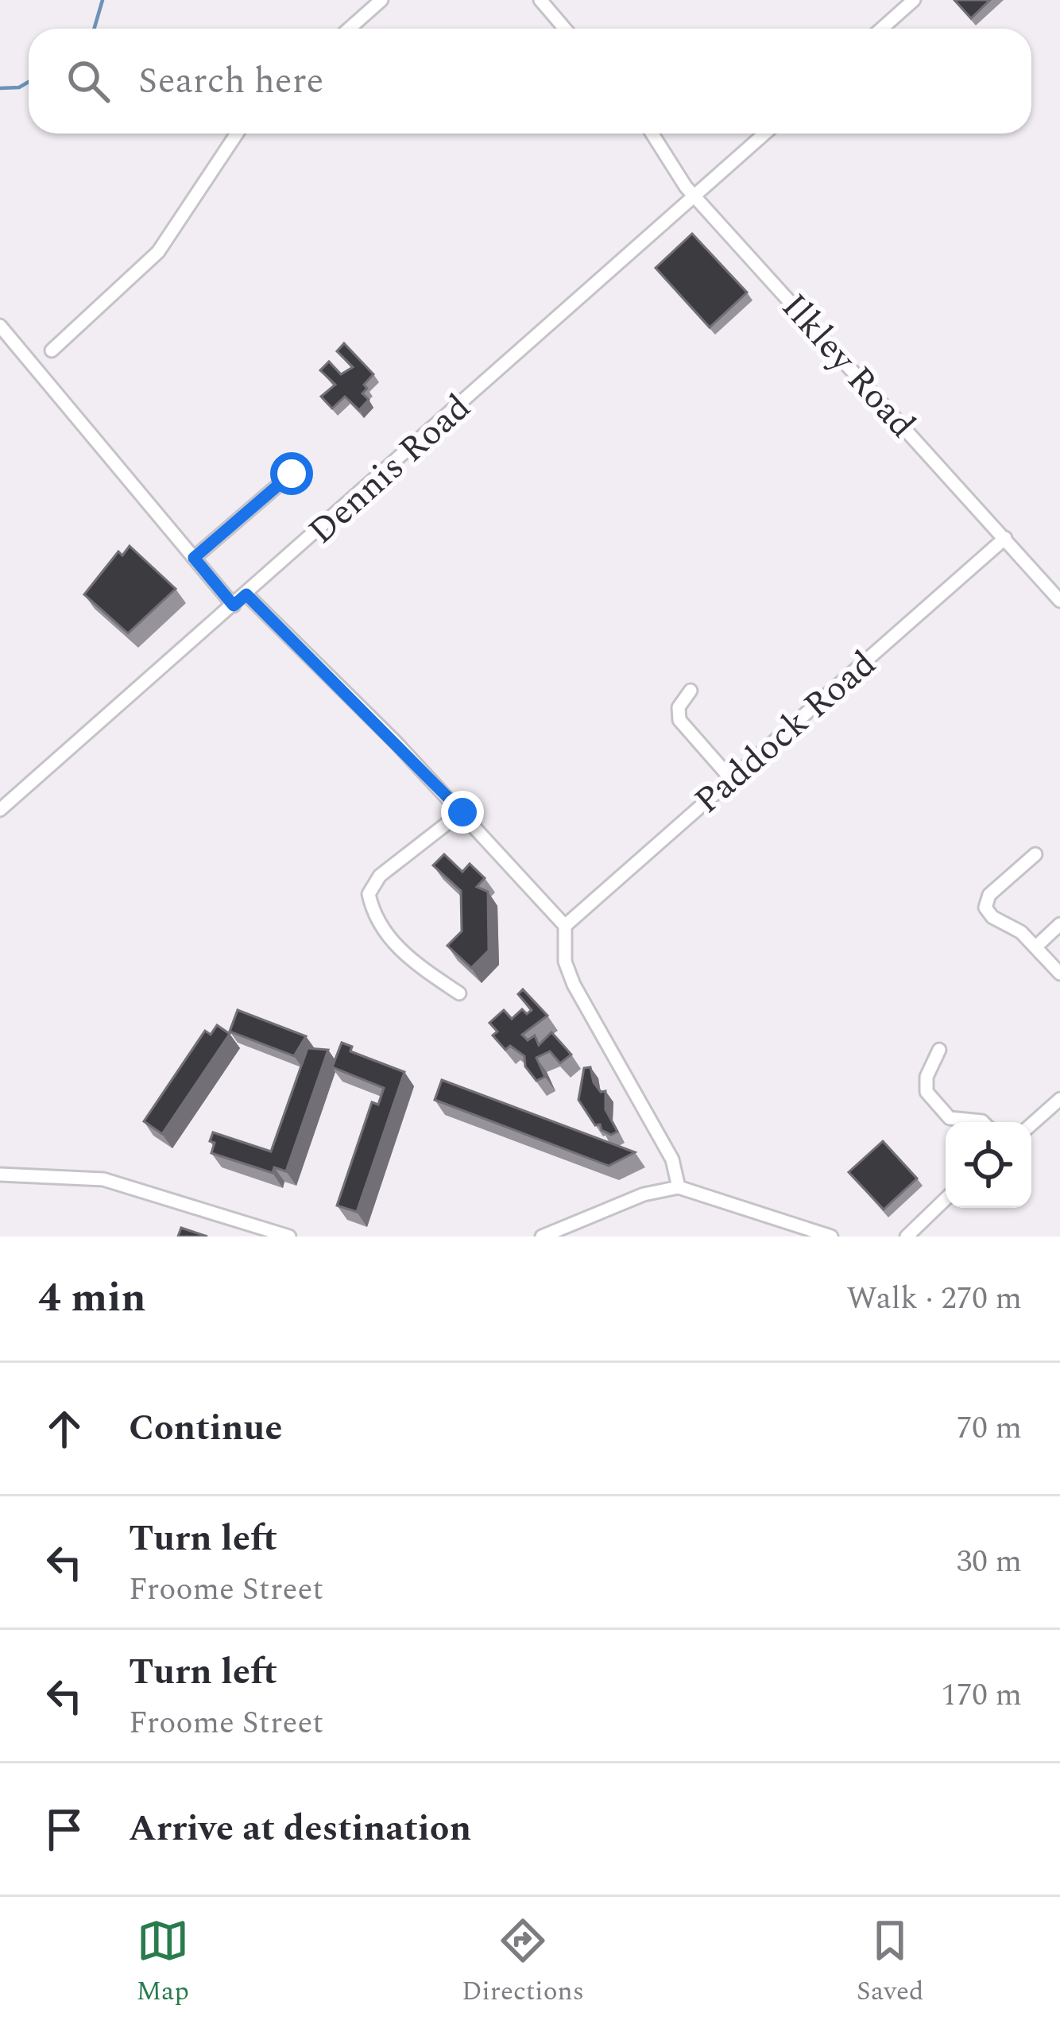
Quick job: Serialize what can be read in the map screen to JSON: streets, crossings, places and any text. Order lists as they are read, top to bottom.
{
  "streets": {
    "street": ["Ilkley Road", "Dennis Road", "Paddock Road"]
  },
  "crossings": [
    ["Ilkley Road", "Dennis Road"],
    ["Ilkley Road", "Paddock Road"]
  ],
  "page": {
    "search": "Search here",
    "heading": ["4 min", "Walk · 270 m"],
    "list": [
      ["Continue", "70 m"],
      ["Turn left", "Froome Street", "30 m"],
      ["Turn left", "Froome Street", "170 m"],
      "Arrive at destination"
    ],
    "nav": ["Map", "Directions", "Saved"]
  }
}
